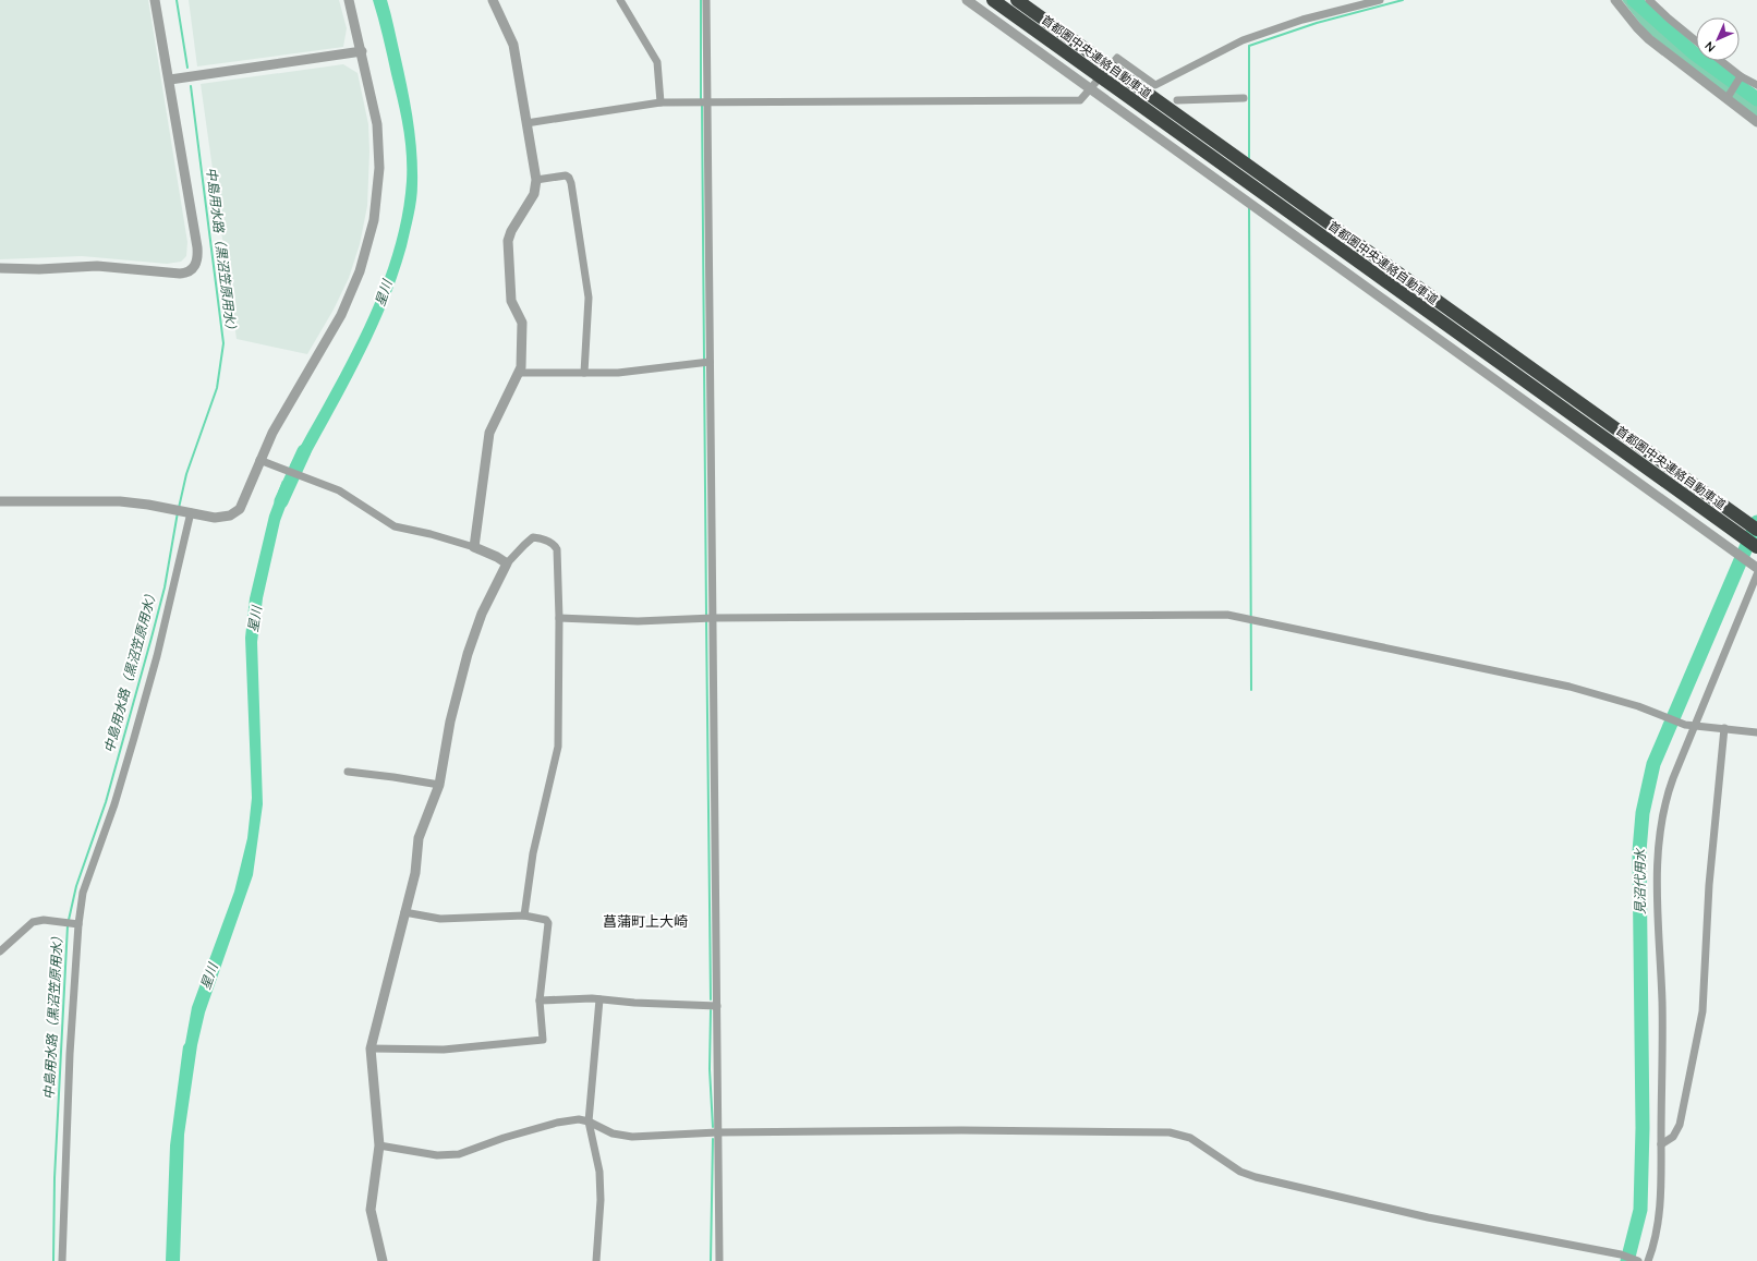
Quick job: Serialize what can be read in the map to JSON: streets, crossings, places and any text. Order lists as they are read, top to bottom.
{
  "streets": {
    "highway": ["首都圏中央連絡自動車道"]
  },
  "districts": ["菖蒲町上大崎"],
  "water": ["中島用水路（黒沼笠原用水）", "星川", "見沼代用水"],
  "north": "bottom left"
}
